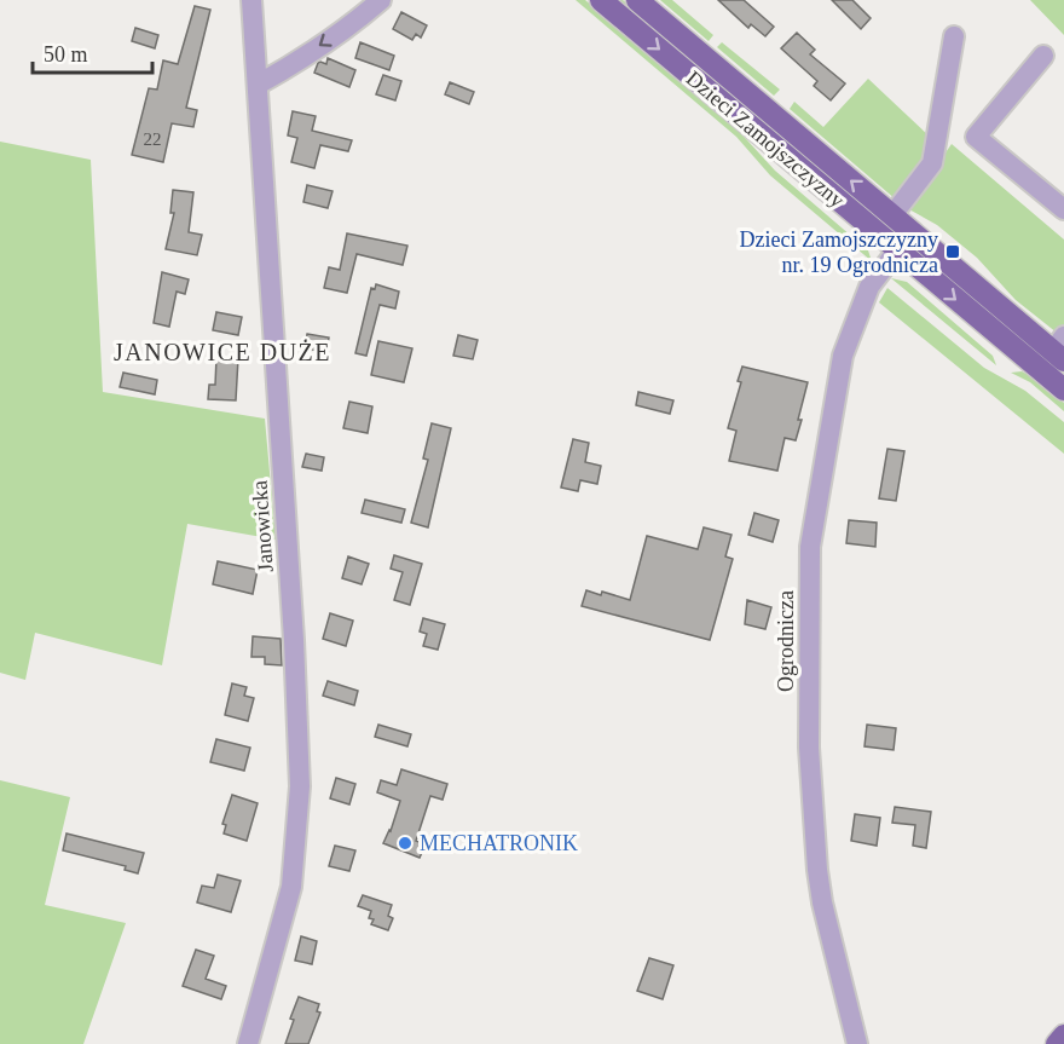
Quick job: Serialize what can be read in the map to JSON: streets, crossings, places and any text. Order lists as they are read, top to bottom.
{
  "streets": {
    "main road": ["Dzieci Zamojszczyzny"],
    "street": ["Janowicka", "Ogrodnicza"]
  },
  "crossings": [
    ["Dzieci Zamojszczyzny", "Ogrodnicza"]
  ],
  "districts": ["JANOWICE DUŻE"],
  "places": {
    "transit": ["Dzieci Zamojszczyzny nr. 19 Ogrodnicza"],
    "other": ["MECHATRONIK"]
  },
  "house_numbers": ["22"],
  "scale_bar": "50 m"
}
